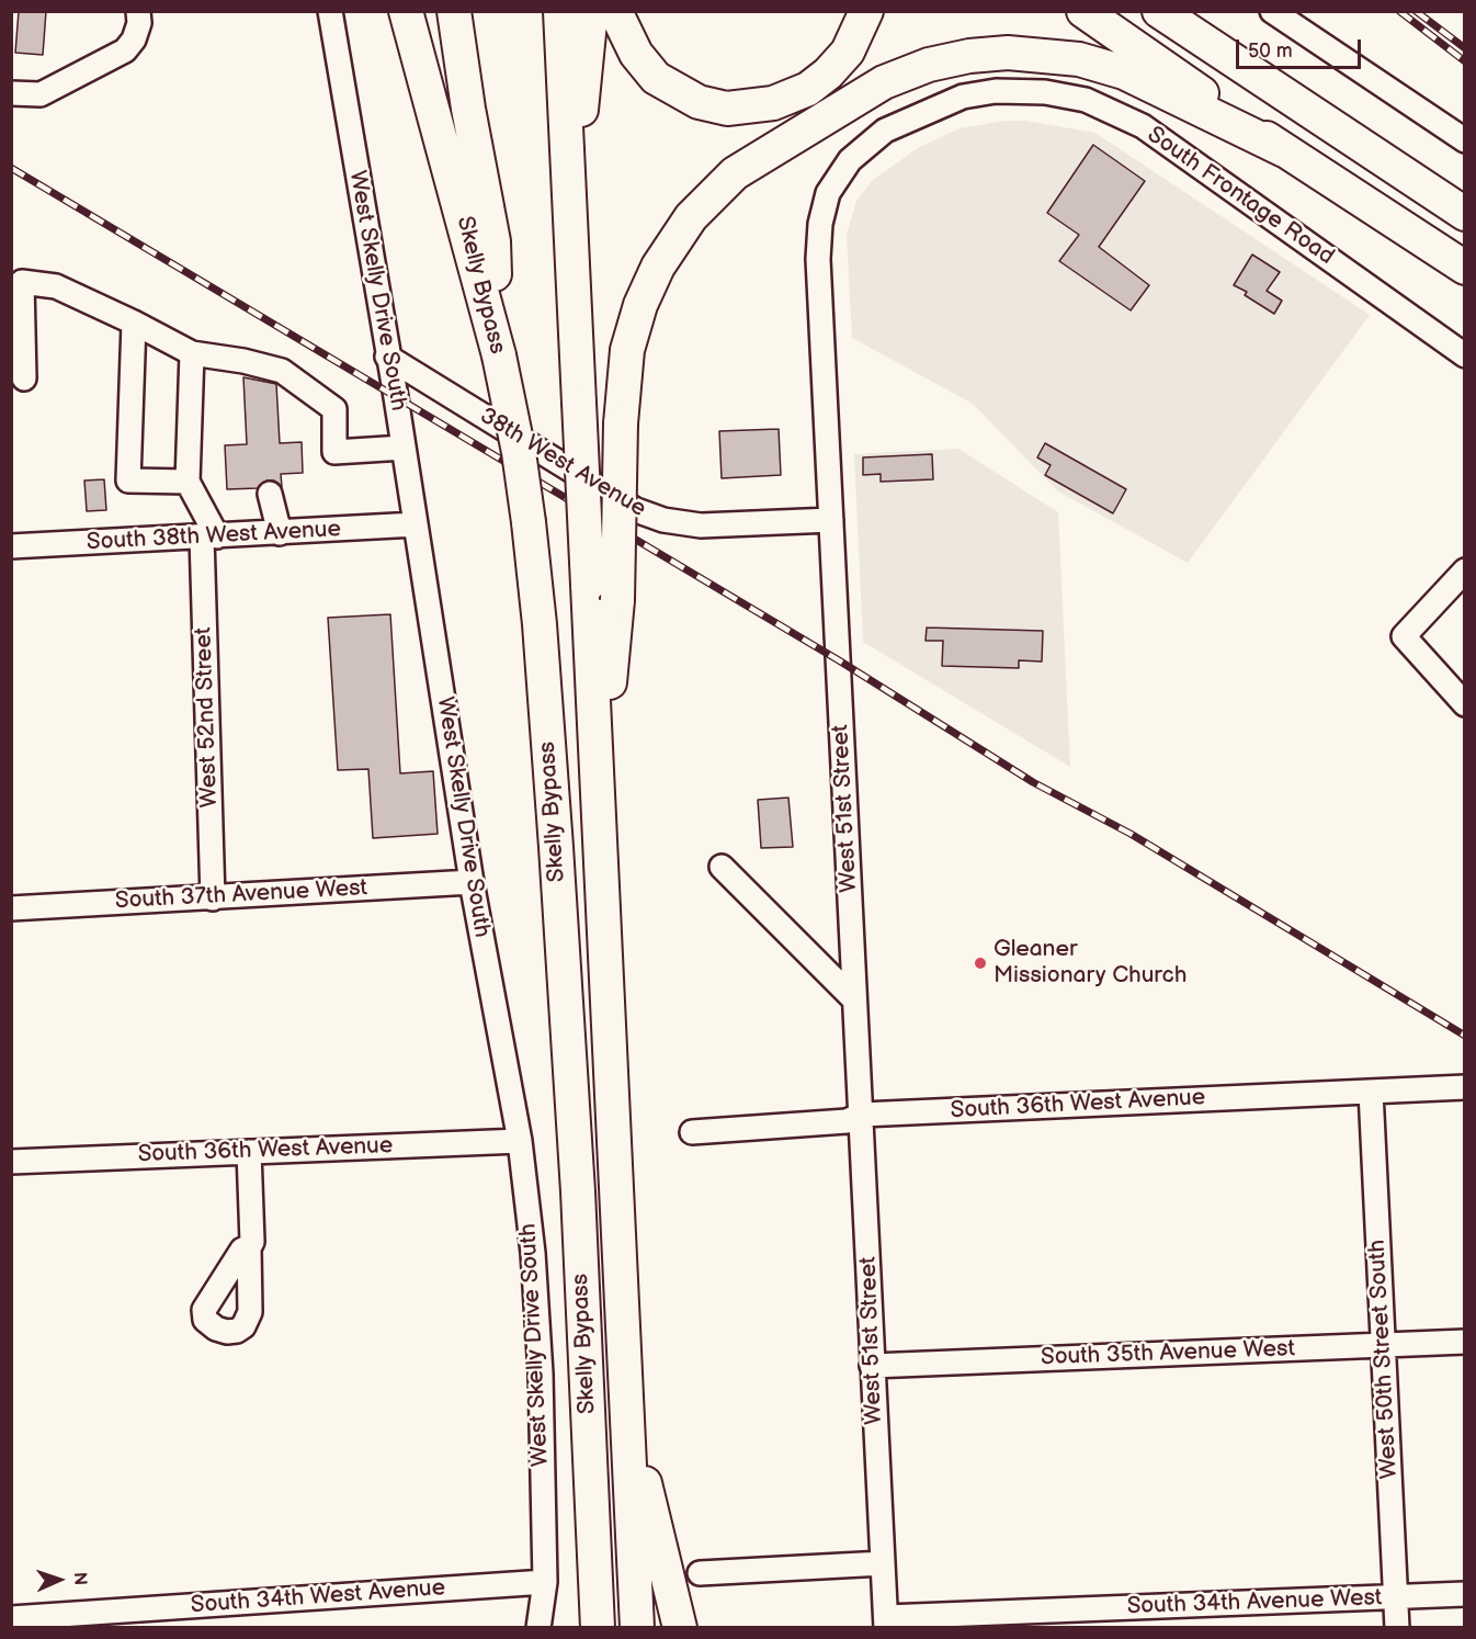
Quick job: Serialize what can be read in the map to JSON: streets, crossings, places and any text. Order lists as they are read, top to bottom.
{
  "streets": {
    "highway": ["Skelly Bypass"],
    "street": [
      "South Frontage Road",
      "West Skelly Drive South",
      "38th West Avenue",
      "South 38th West Avenue",
      "West 52nd Street",
      "West 51st Street",
      "South 37th Avenue West",
      "South 36th West Avenue",
      "South 35th Avenue West",
      "West 50th Street South",
      "South 34th West Avenue",
      "South 34th Avenue West"
    ]
  },
  "crossings": [
    ["South Frontage Road", "West 51st Street"],
    ["West Skelly Drive South", "38th West Avenue"],
    ["West Skelly Drive South", "South 38th West Avenue"],
    ["West Skelly Drive South", "South 37th Avenue West"],
    ["West Skelly Drive South", "South 36th West Avenue"],
    ["West Skelly Drive South", "South 34th West Avenue"],
    ["38th West Avenue", "West 51st Street"],
    ["South 38th West Avenue", "West 52nd Street"],
    ["West 52nd Street", "South 37th Avenue West"],
    ["West 51st Street", "South 36th West Avenue"],
    ["West 51st Street", "South 35th Avenue West"],
    ["West 51st Street", "South 34th Avenue West"],
    ["South 36th West Avenue", "West 50th Street South"],
    ["South 35th Avenue West", "West 50th Street South"],
    ["West 50th Street South", "South 34th Avenue West"]
  ],
  "places": ["Gleaner Missionary Church"],
  "scale_bar": "50 m",
  "north": "right"
}
